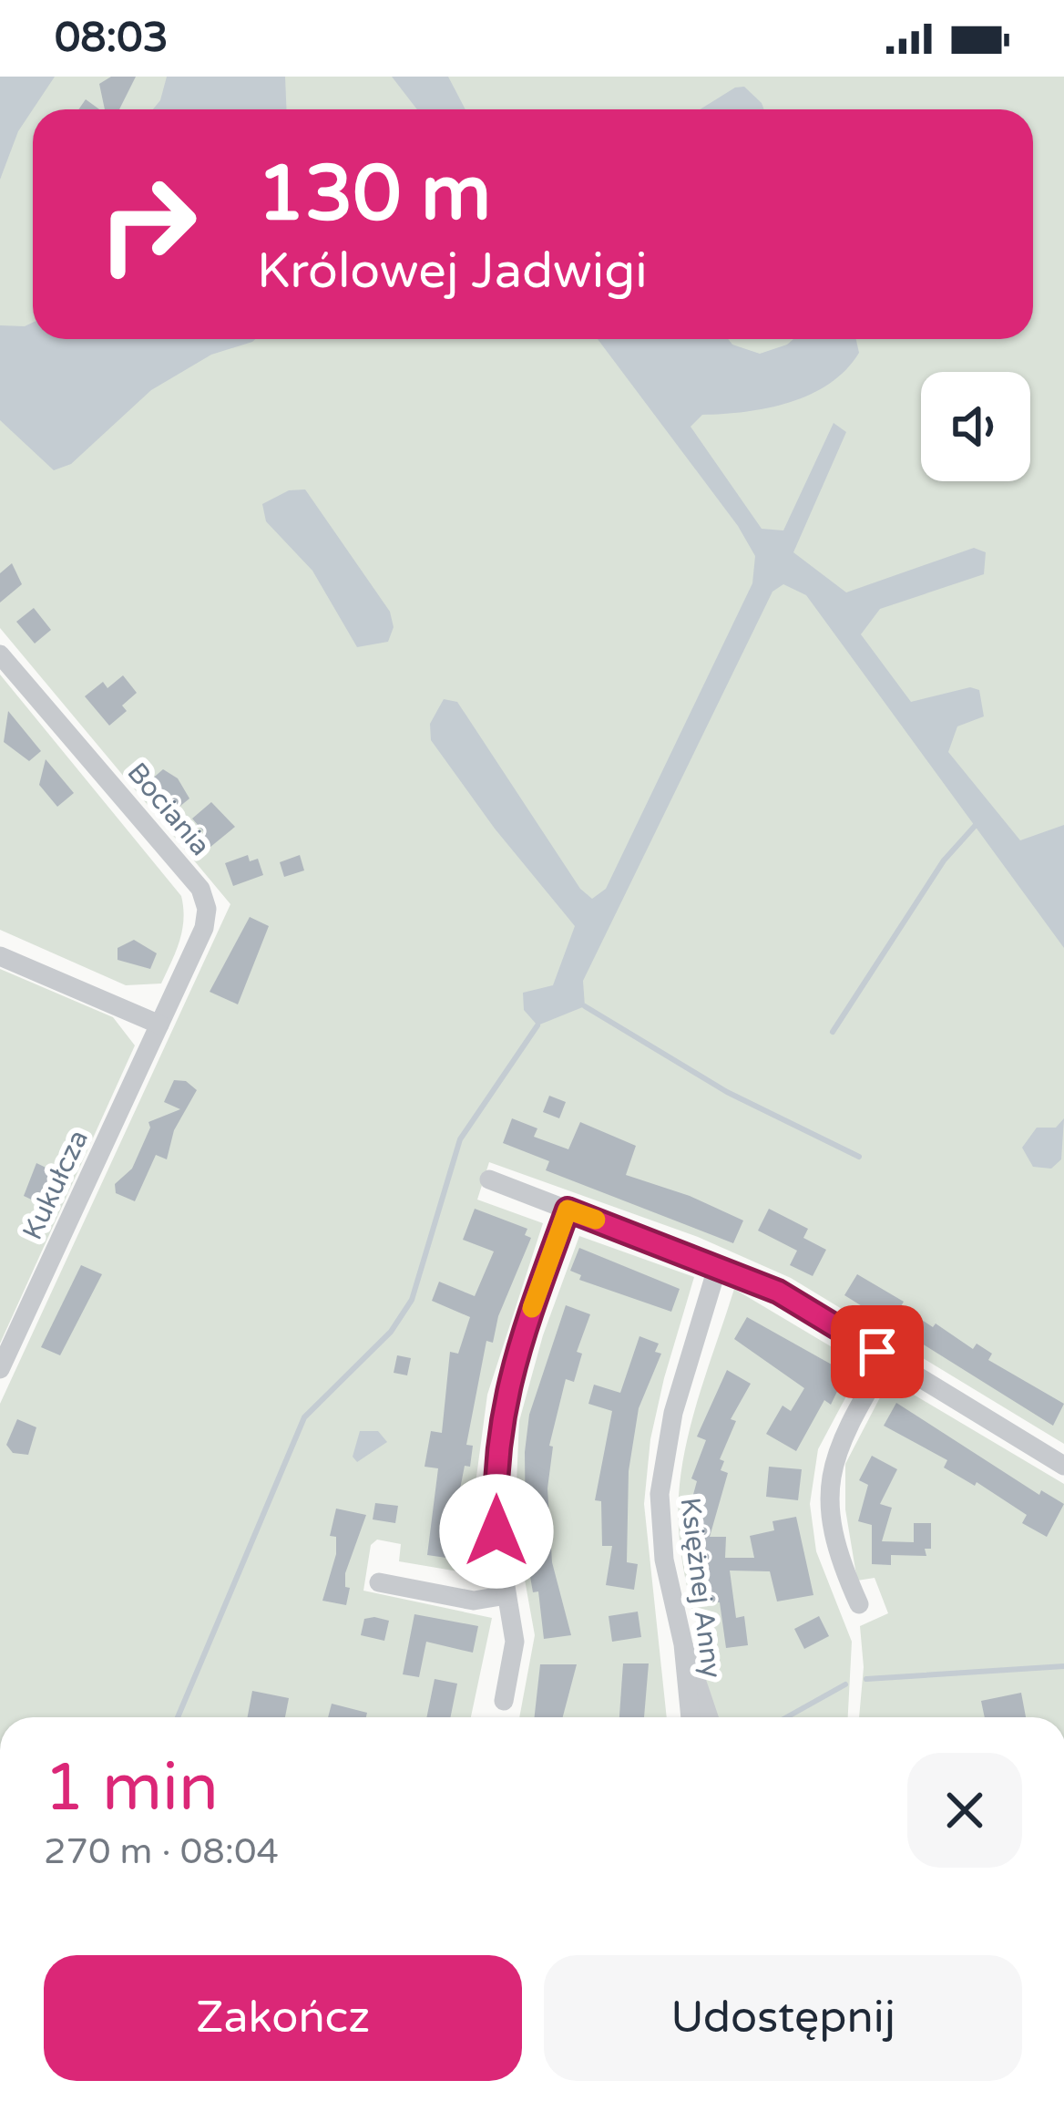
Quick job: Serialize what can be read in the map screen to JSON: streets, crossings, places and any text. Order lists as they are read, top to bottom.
{
  "streets": {
    "street": ["Bociania", "Kukułcza", "Księżnej Anny"]
  },
  "crossings": [
    ["Bociania", "Kukułcza"]
  ],
  "page": {
    "status": "08:03",
    "turn": ["130 m", "Królowej Jadwigi"],
    "heading": ["1 min", "270 m · 08:04"],
    "buttons": ["Zakończ", "Udostępnij"]
  }
}
